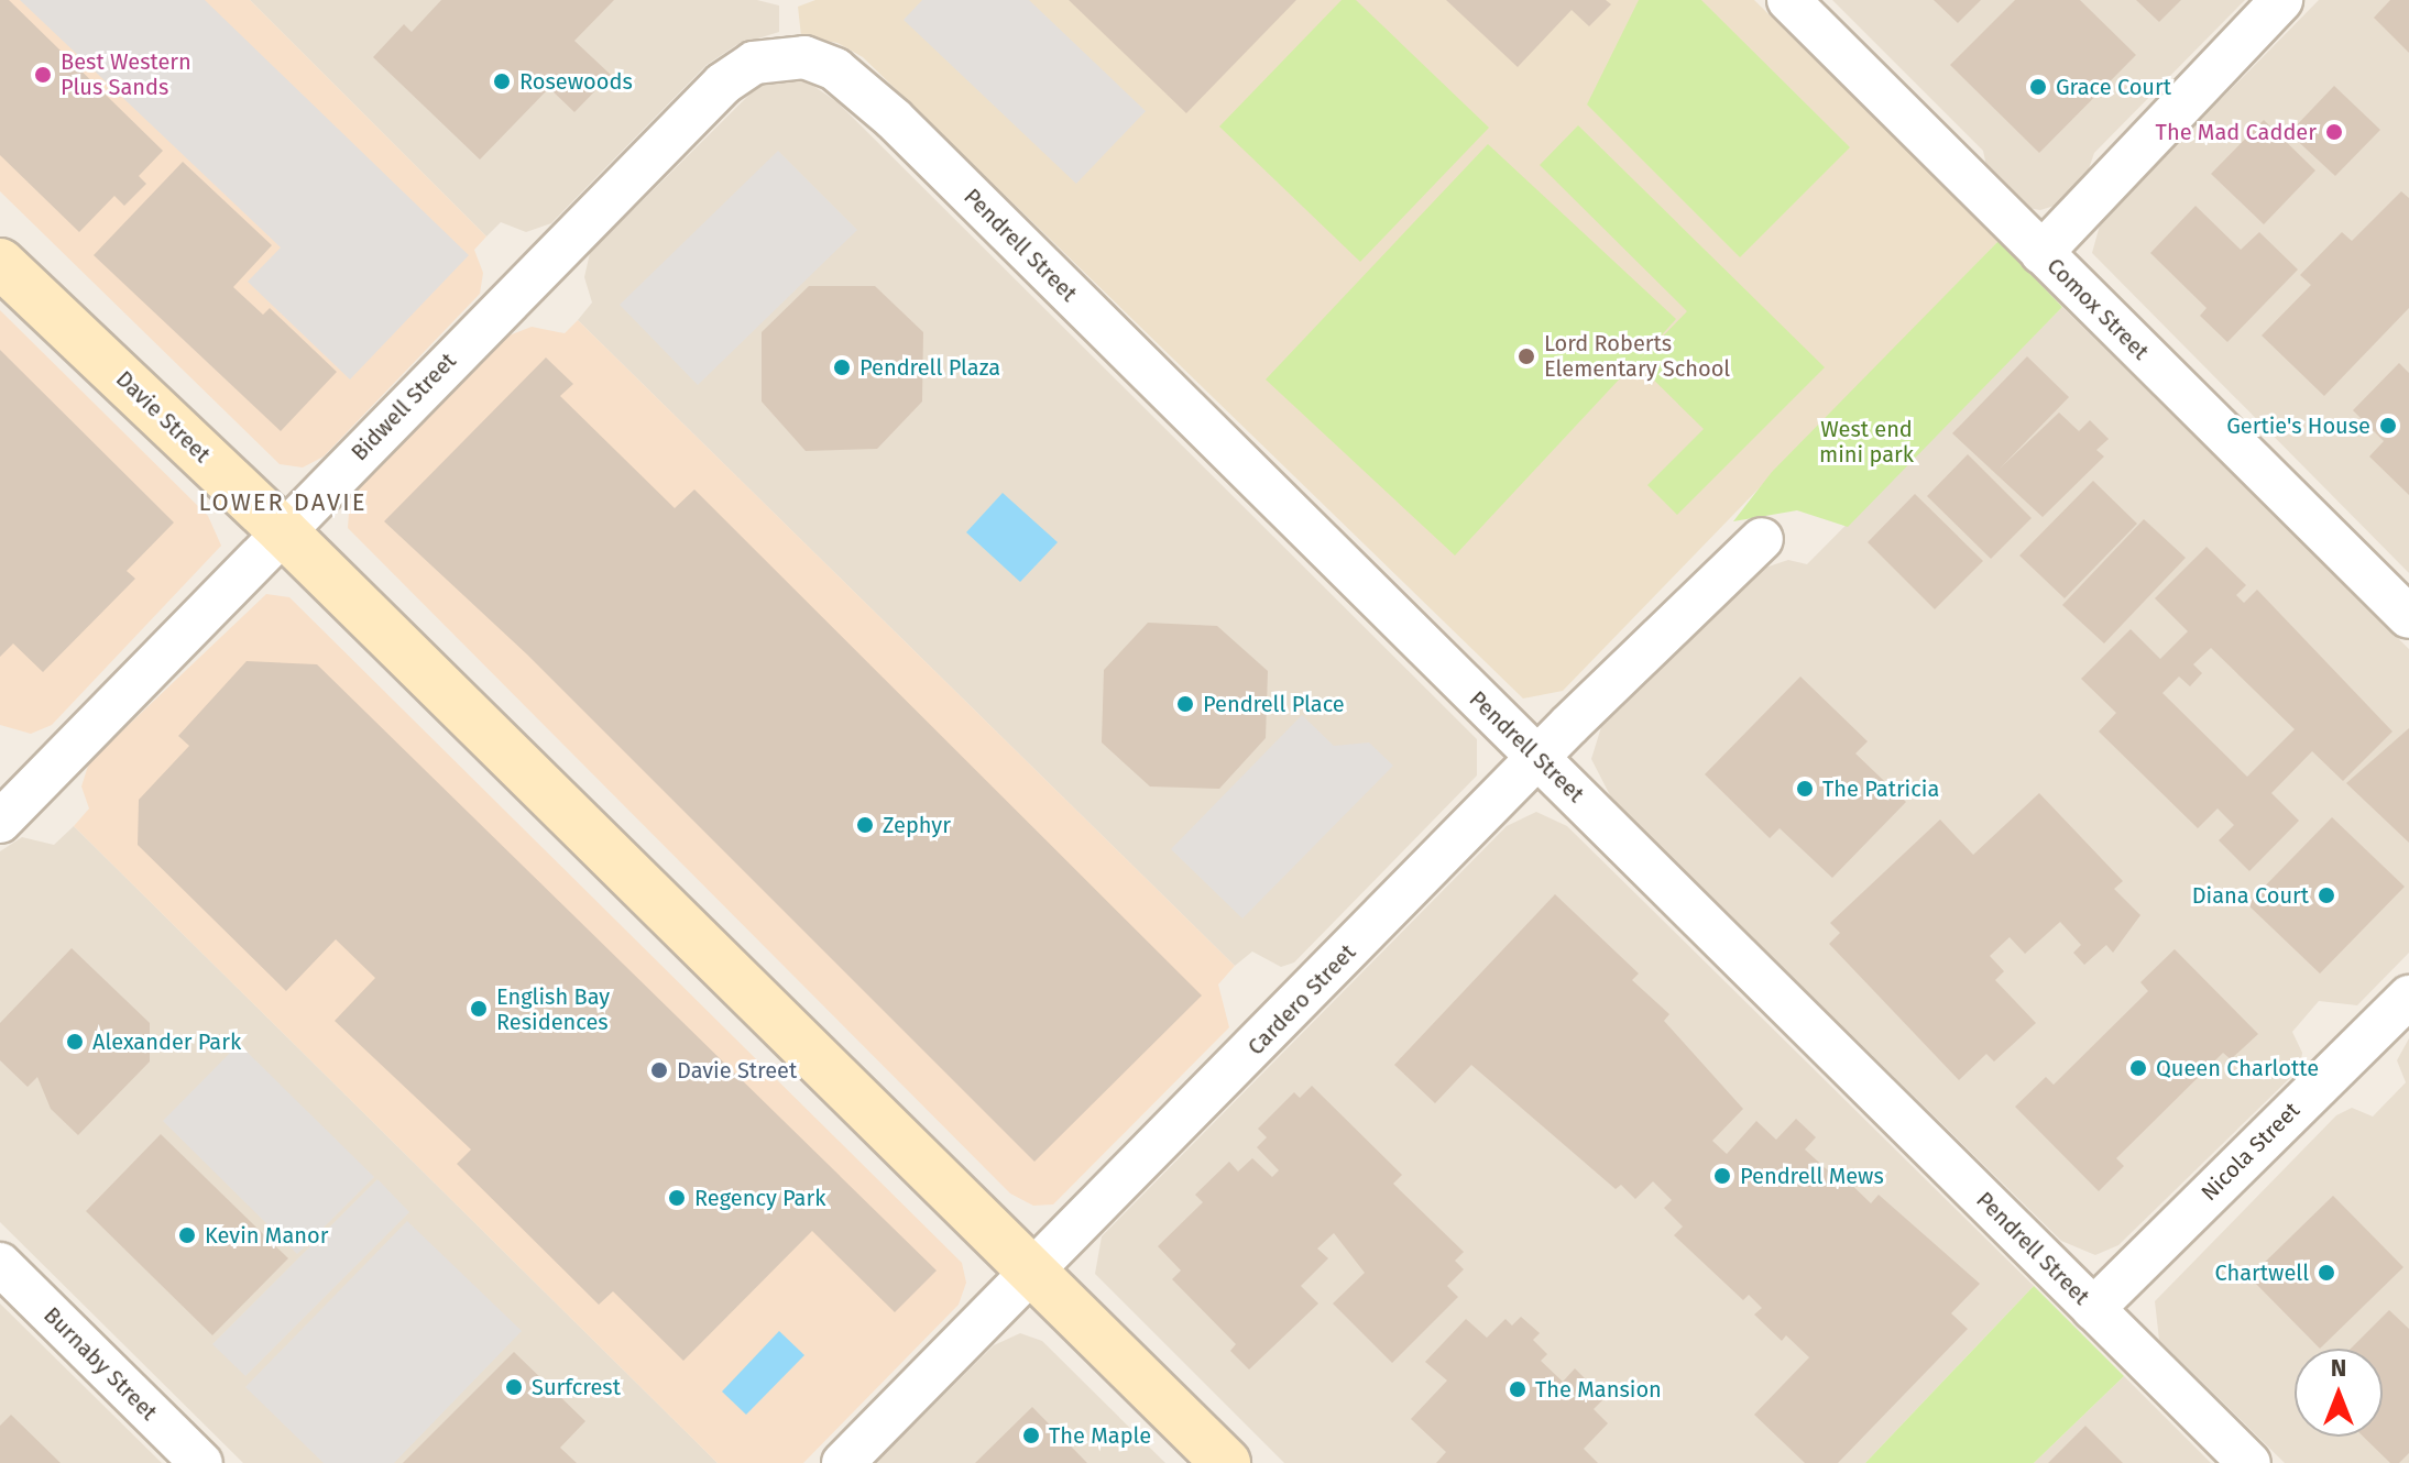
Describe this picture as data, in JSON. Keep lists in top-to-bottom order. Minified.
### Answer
{"streets":{"main road":["Davie Street"],"street":["Pendrell Street","Comox Street","Bidwell Street","Cardero Street","Nicola Street","Burnaby Street"]},"crossings":[["Pendrell Street","Bidwell Street"],["Pendrell Street","Cardero Street"],["Pendrell Street","Nicola Street"],["Bidwell Street","Davie Street"],["Davie Street","Cardero Street"]],"districts":["LOWER DAVIE"],"parks":["West end mini park"],"places":["Best Western Plus Sands","Rosewoods","Grace Court","The Mad Cadder","Lord Roberts Elementary School","Pendrell Plaza","Gertie's House","Pendrell Place","The Patricia","Zephyr","Diana Court","English Bay Residences","Alexander Park","Queen Charlotte","Davie Street","Pendrell Mews","Regency Park","Kevin Manor","Chartwell","Surfcrest","The Mansion","The Maple"],"north":"top"}
